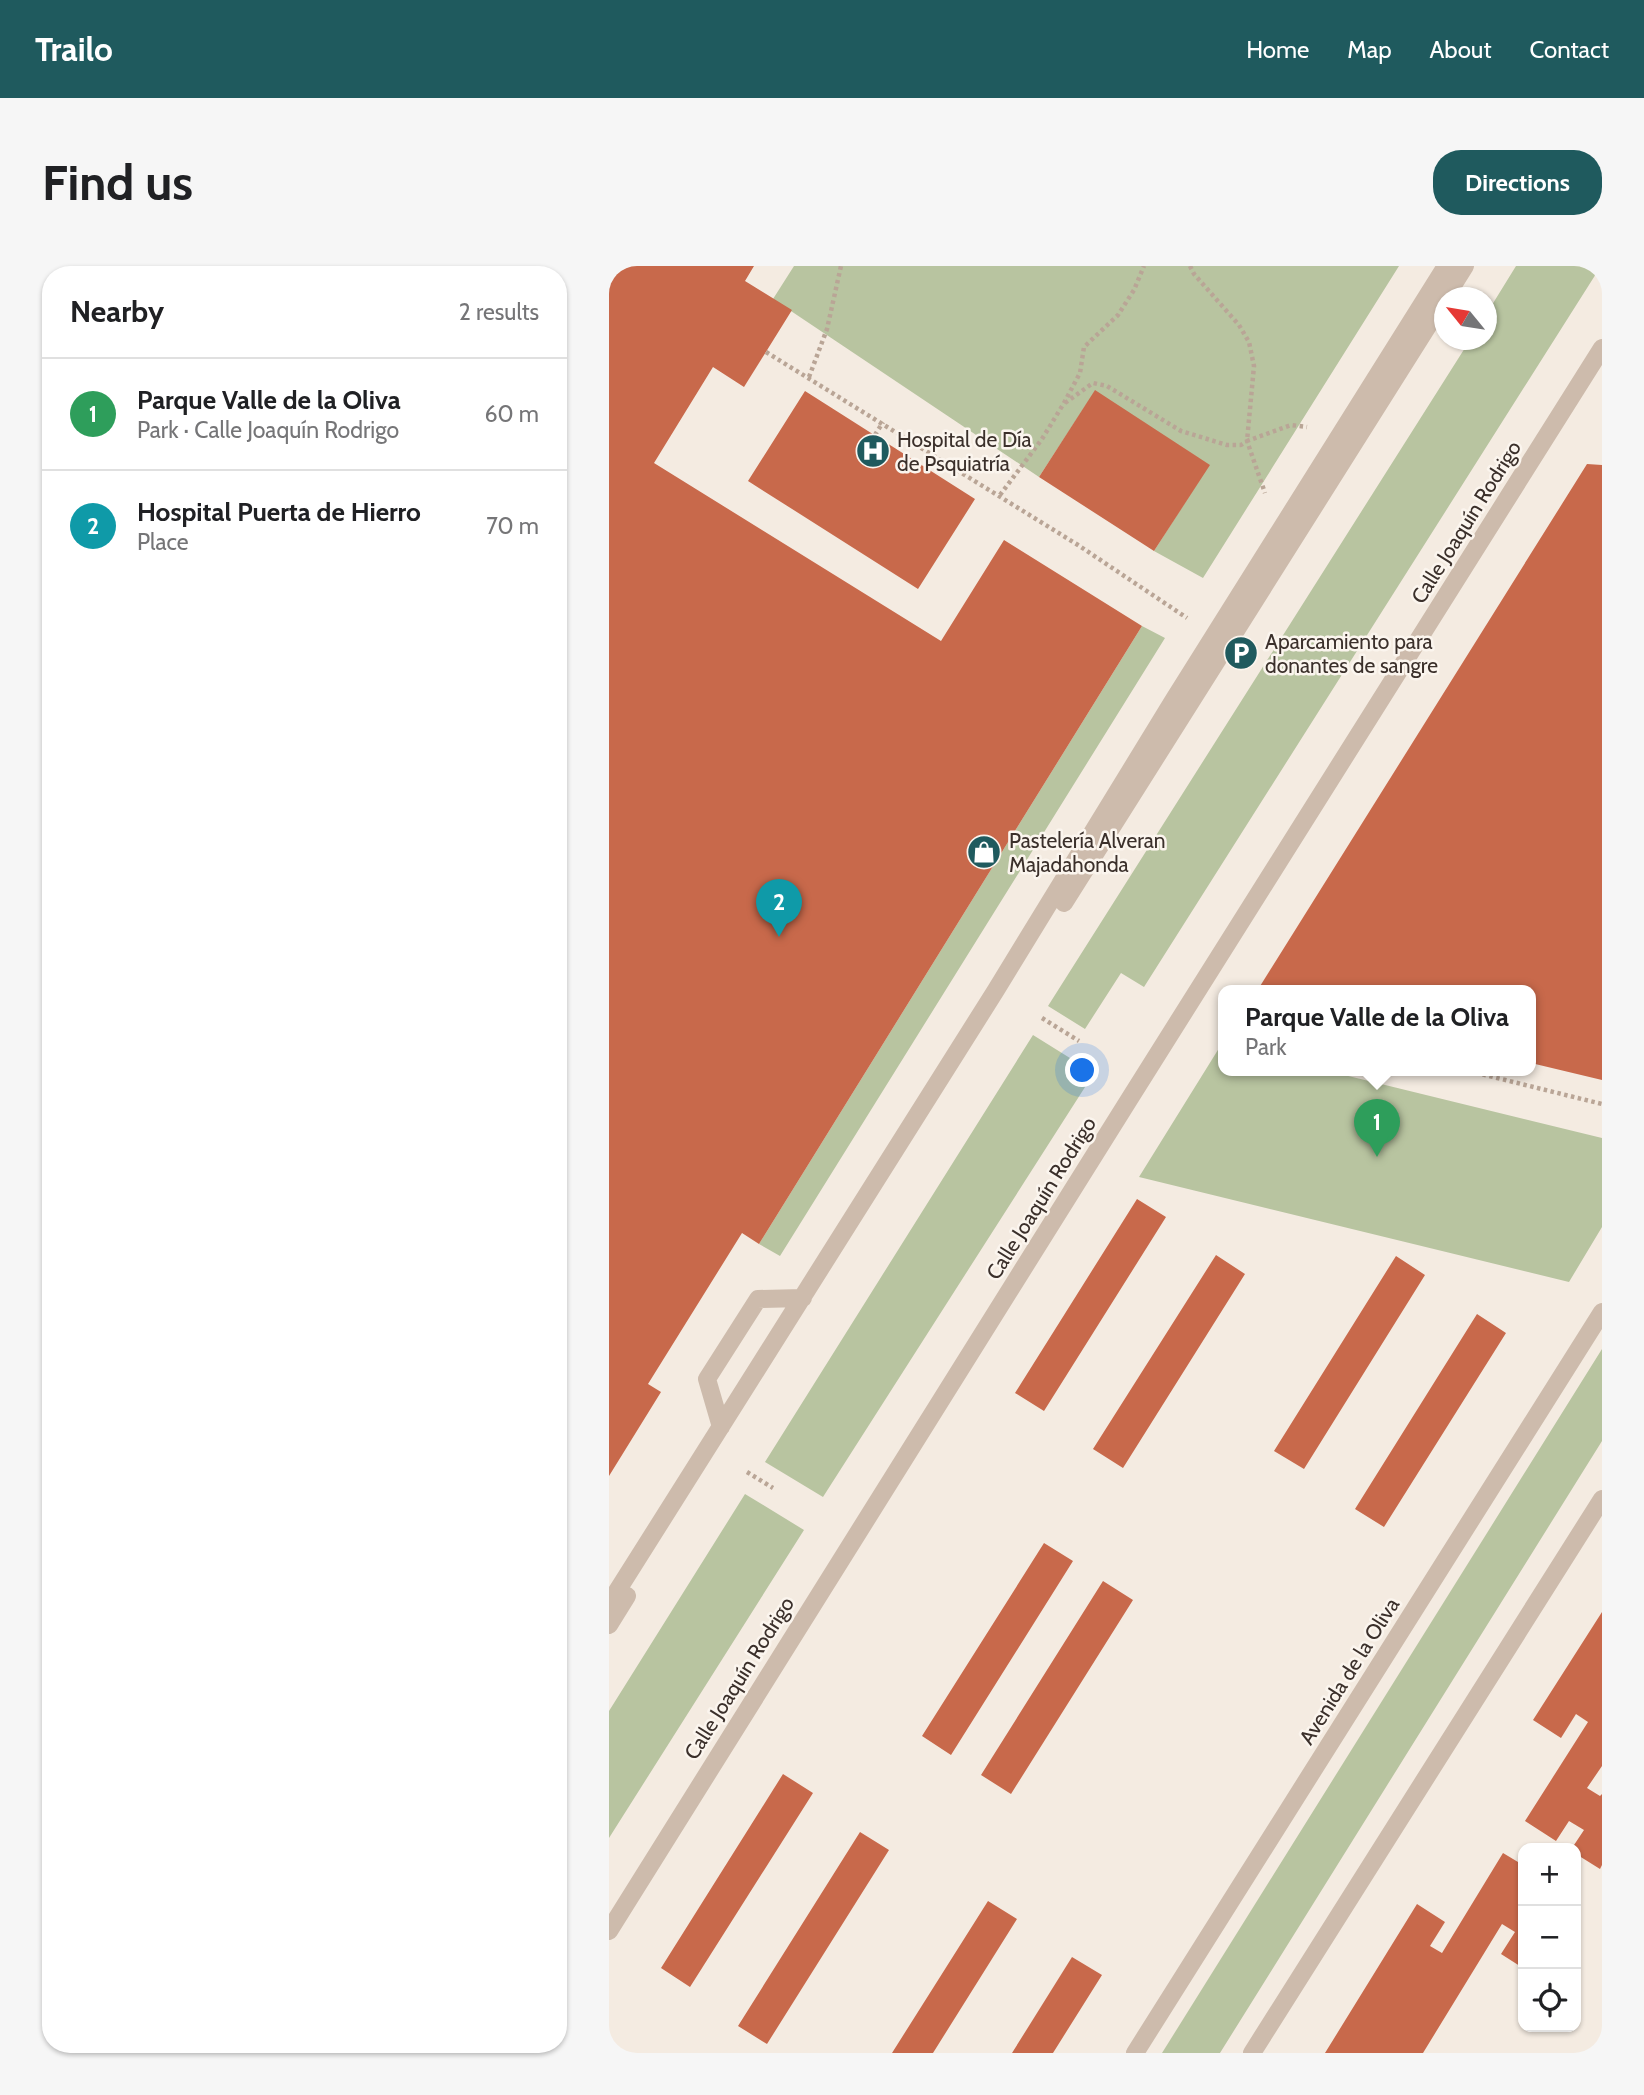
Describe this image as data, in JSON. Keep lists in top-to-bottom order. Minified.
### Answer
{"streets":{"street":["Calle Joaquín Rodrigo","Avenida de la Oliva"]},"places":{"hospital":["Hospital de Día de Psquiatría"],"parking":["Aparcamiento para donantes de sangre"],"shop":["Pastelería Alveran Majadahonda"]},"north":"top left","page":{"header":"Trailo","nav":["Home","Map","About","Contact"],"buttons":"Directions","title":"Find us","heading":["Nearby","2 results"],"list":[{"mark":"1","name":"Parque Valle de la Oliva","note":"Park · Calle Joaquín Rodrigo","value":"60 m"},{"mark":"2","name":"Hospital Puerta de Hierro","note":"Place","value":"70 m"}],"pins":["2","1"],"popup":["Parque Valle de la Oliva","Park"],"map_buttons":["+","−"]}}
